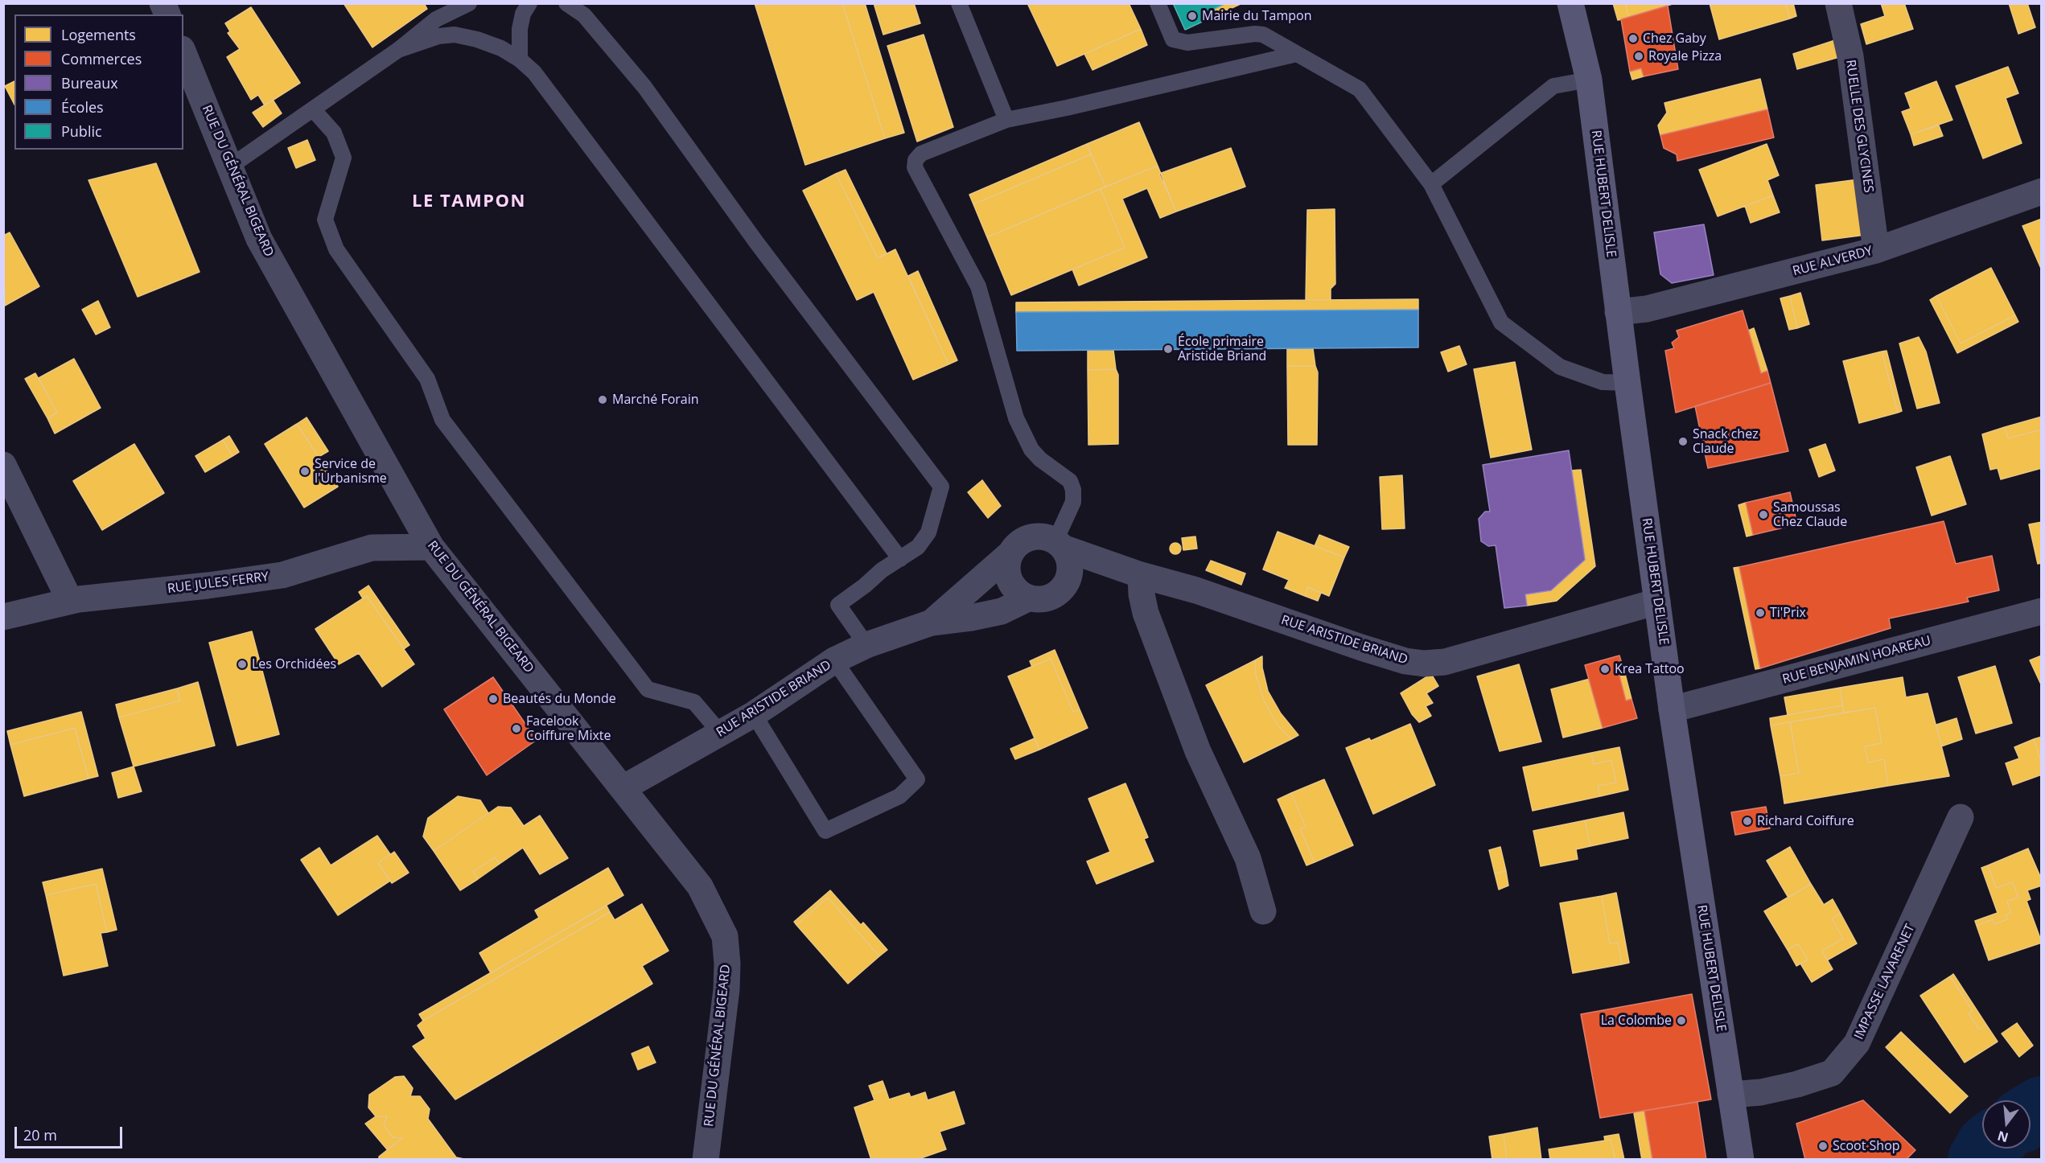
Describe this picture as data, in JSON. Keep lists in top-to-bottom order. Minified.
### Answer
{"streets":{"main road":["RUE HUBERT DELISLE"],"street":["RUELLE DES GLYCINES","RUE DU GÉNÉRAL BIGEARD","RUE ALVERDY","RUE JULES FERRY","RUE ARISTIDE BRIAND","RUE BENJAMIN HOAREAU","IMPASSE LAVARENET"]},"crossings":[["RUELLE DES GLYCINES","RUE ALVERDY"],["RUE DU GÉNÉRAL BIGEARD","RUE JULES FERRY"],["RUE DU GÉNÉRAL BIGEARD","RUE ARISTIDE BRIAND"],["RUE HUBERT DELISLE","RUE ALVERDY"],["RUE HUBERT DELISLE","RUE ARISTIDE BRIAND"],["RUE HUBERT DELISLE","RUE BENJAMIN HOAREAU"],["RUE HUBERT DELISLE","IMPASSE LAVARENET"]],"districts":["LE TAMPON"],"places":["Mairie du Tampon","Chez Gaby","Royale Pizza","École primaire Aristide Briand","Marché Forain","Snack chez Claude","Service de l'Urbanisme","Samoussas Chez Claude","Ti'Prix","Les Orchidées","Krea Tattoo","Beautés du Monde","Facelook Coiffure Mixte","Richard Coiffure","La Colombe","Scoot Shop"],"legend":["Logements","Commerces","Bureaux","Écoles","Public"],"scale_bar":"20 m","north":"bottom"}
